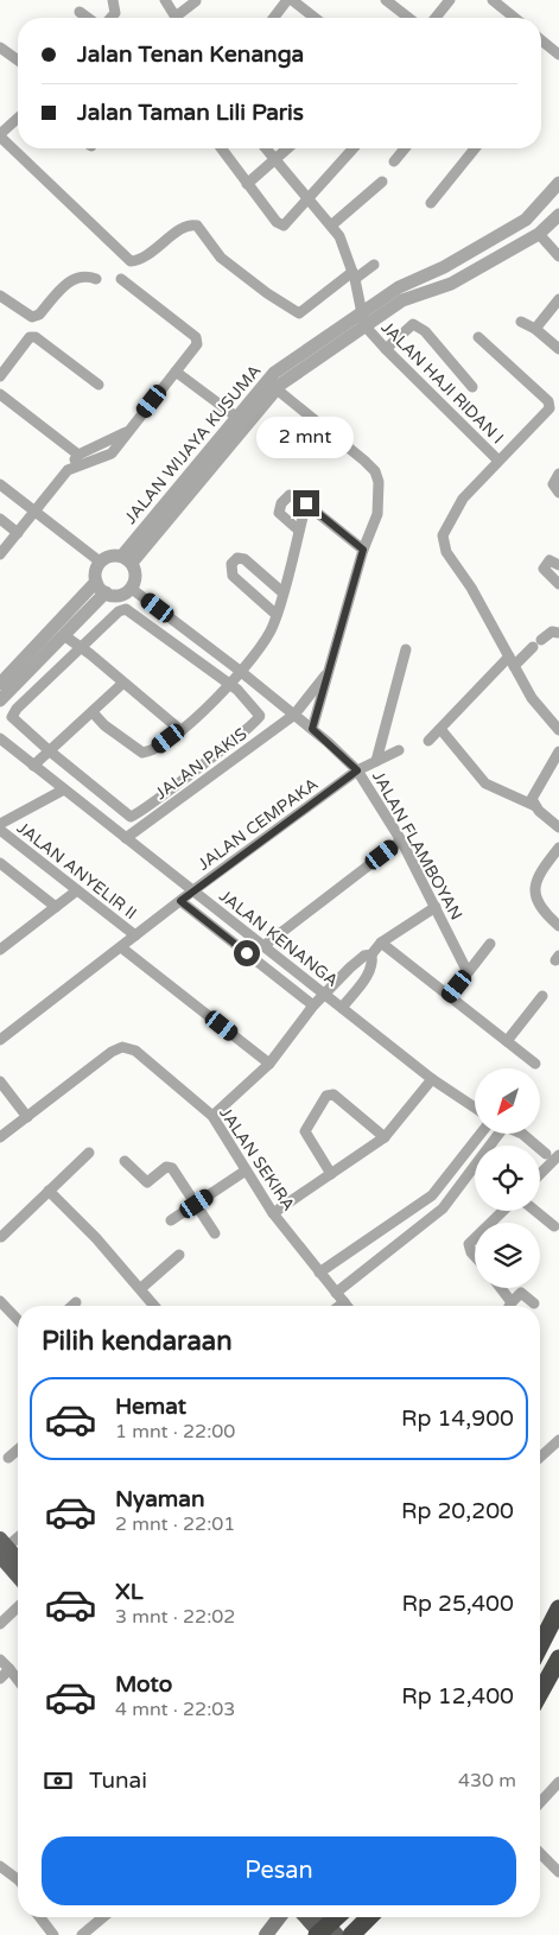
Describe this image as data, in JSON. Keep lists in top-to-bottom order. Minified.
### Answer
{"streets":{"street":["JALAN HAJI RIDAN I","JALAN WIJAYA KUSUMA","JALAN PAKIS","JALAN CEMPAKA","JALAN FLAMBOYAN","JALAN ANYELIR II","JALAN KENANGA","JALAN SEKIRA"]},"crossings":[["JALAN HAJI RIDAN I","JALAN WIJAYA KUSUMA"],["JALAN WIJAYA KUSUMA","JALAN FLAMBOYAN"],["JALAN PAKIS","JALAN FLAMBOYAN"],["JALAN PAKIS","JALAN KENANGA"],["JALAN CEMPAKA","JALAN FLAMBOYAN"],["JALAN CEMPAKA","JALAN ANYELIR II"],["JALAN CEMPAKA","JALAN KENANGA"]],"north":"bottom left","page":{"banner":["Jalan Tenan Kenanga","Jalan Taman Lili Paris"],"bubble":"2 mnt","heading":"Pilih kendaraan","list":[{"name":"Hemat","note":"1 mnt · 22:00","value":"Rp 14,900"},{"name":"Nyaman","note":"2 mnt · 22:01","value":"Rp 20,200"},{"name":"XL","note":"3 mnt · 22:02","value":"Rp 25,400"},{"name":"Moto","note":"4 mnt · 22:03","value":"Rp 12,400"}],"pay":["Tunai","430 m"],"buttons":"Pesan"}}
